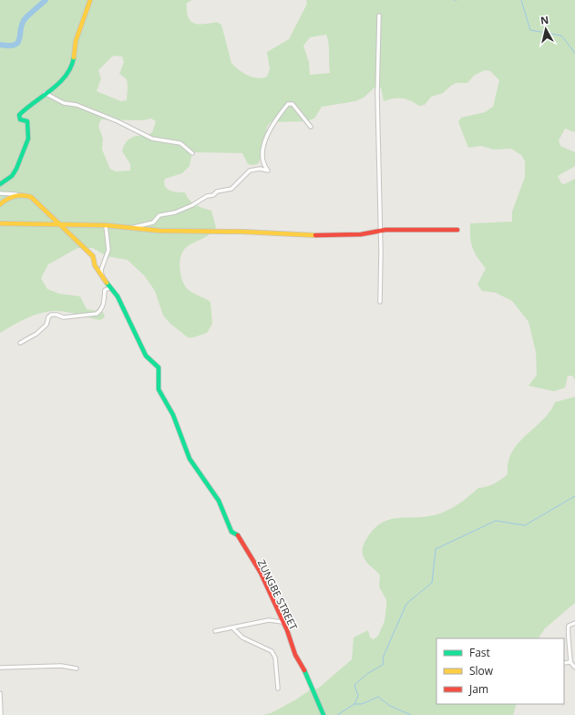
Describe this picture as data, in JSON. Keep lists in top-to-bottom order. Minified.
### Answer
{"streets":{"street":["ZUNGBE STREET"]},"legend":["Fast","Slow","Jam"],"north":"top"}
